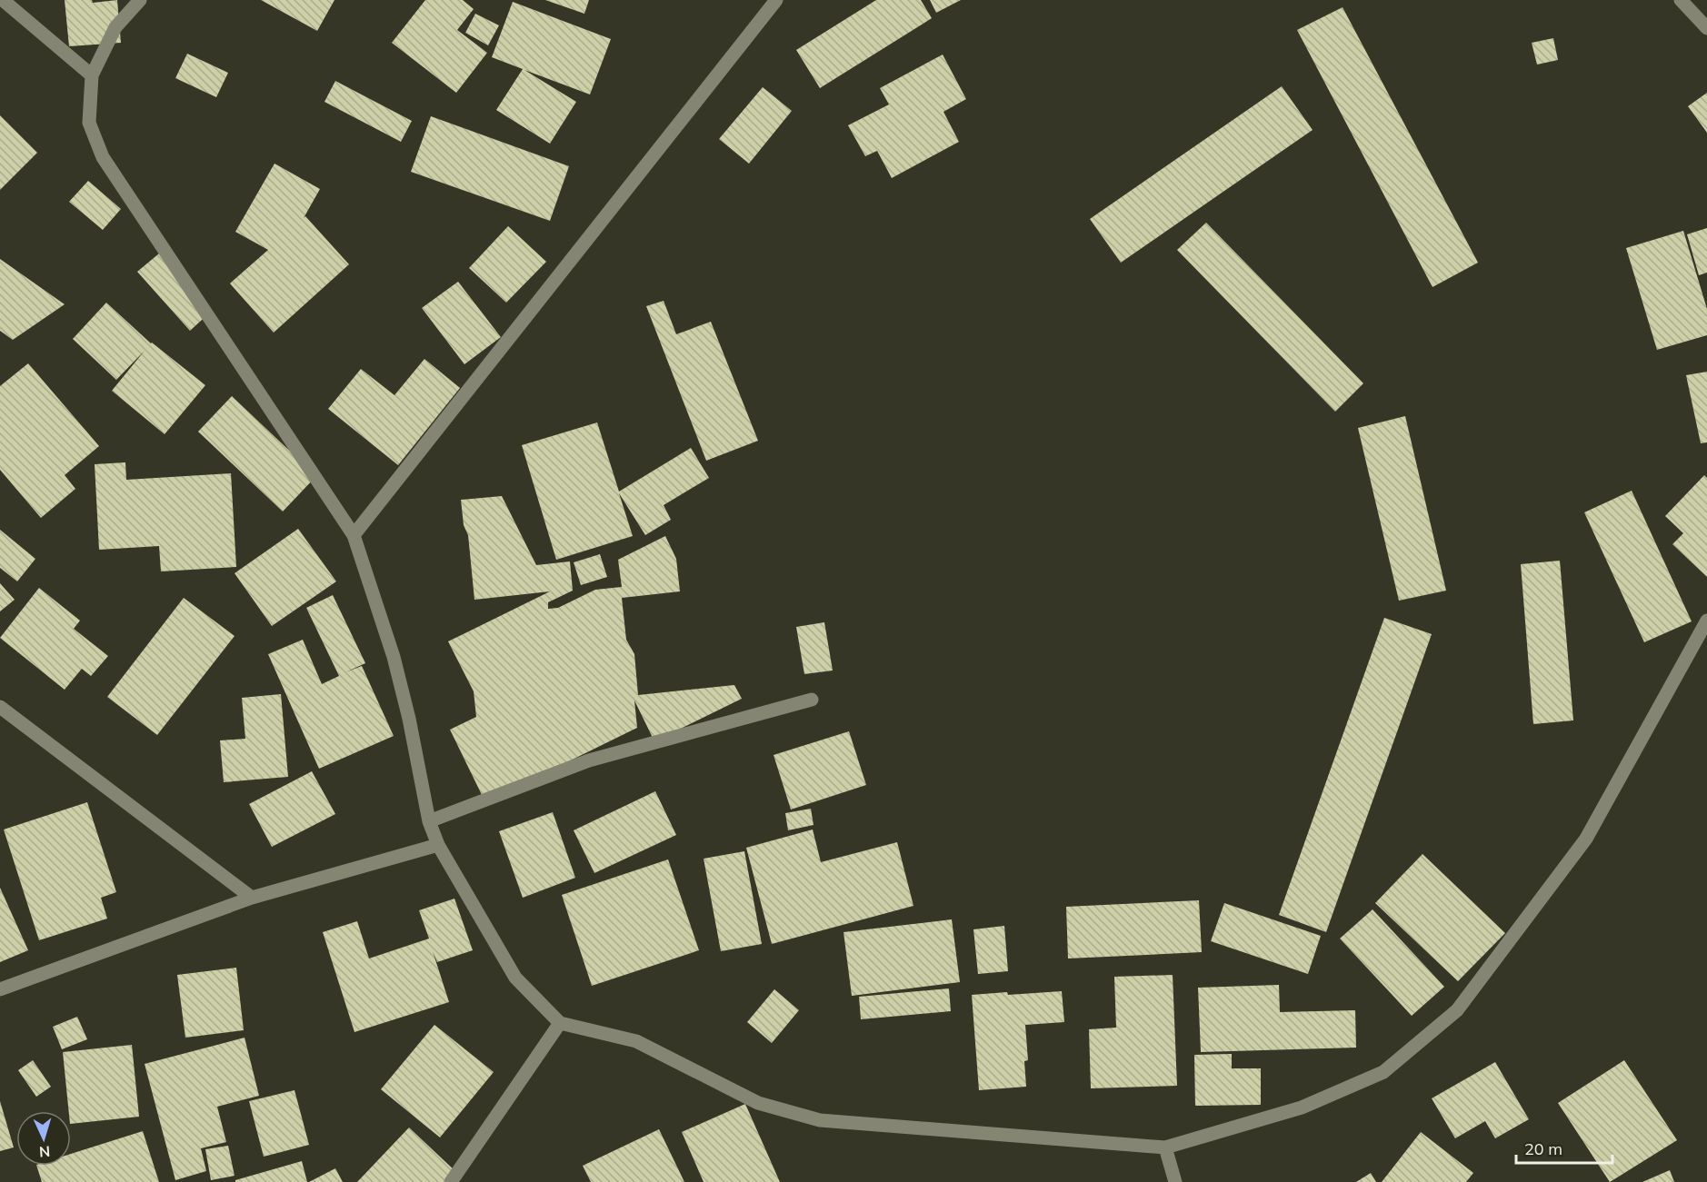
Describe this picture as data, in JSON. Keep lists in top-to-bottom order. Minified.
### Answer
{"scale_bar":"20 m","north":"bottom"}
